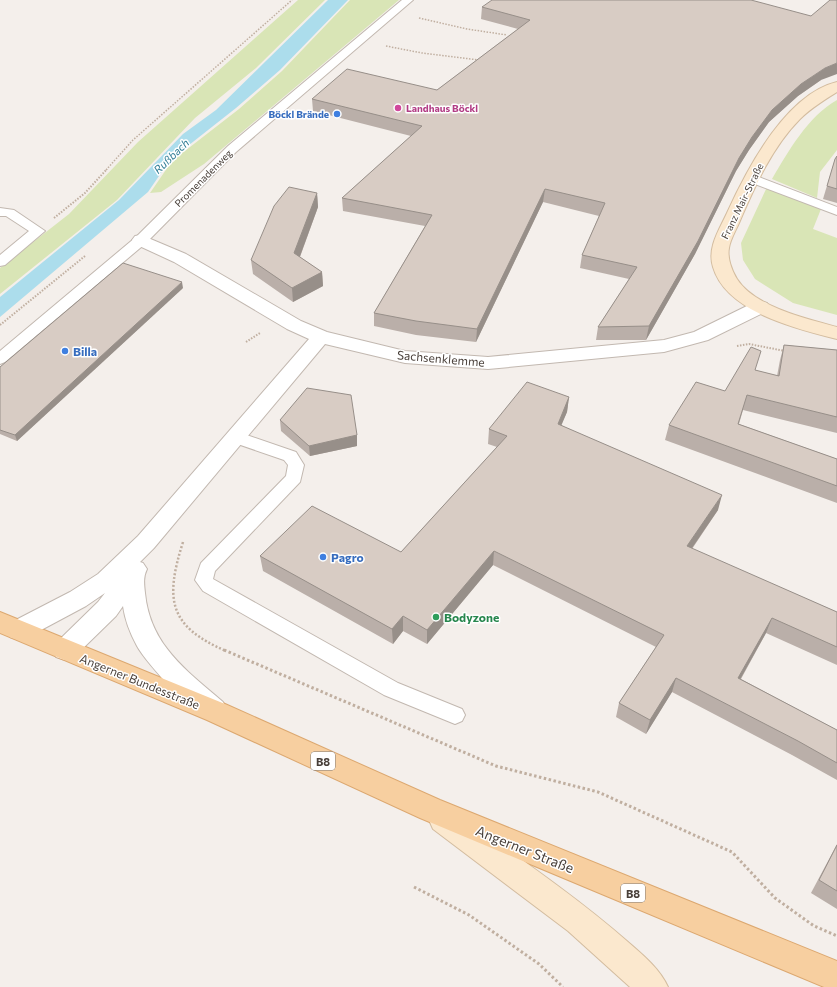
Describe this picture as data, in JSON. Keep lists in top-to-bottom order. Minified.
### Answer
{"streets":{"main road":["Franz Mair-Straße","Angerner Bundesstraße","B8","Angerner Straße"],"street":["Sachsenklemme"],"lane":["Promenadenweg"]},"crossings":[["Promenadenweg","Sachsenklemme"],["Franz Mair-Straße","Sachsenklemme"],["Angerner Bundesstraße","B8"],["Angerner Bundesstraße","Angerner Straße"]],"water":["Rußbach"],"places":["Landhaus Böckl","Böckl Brände","Billa","Pagro","Bodyzone"]}
